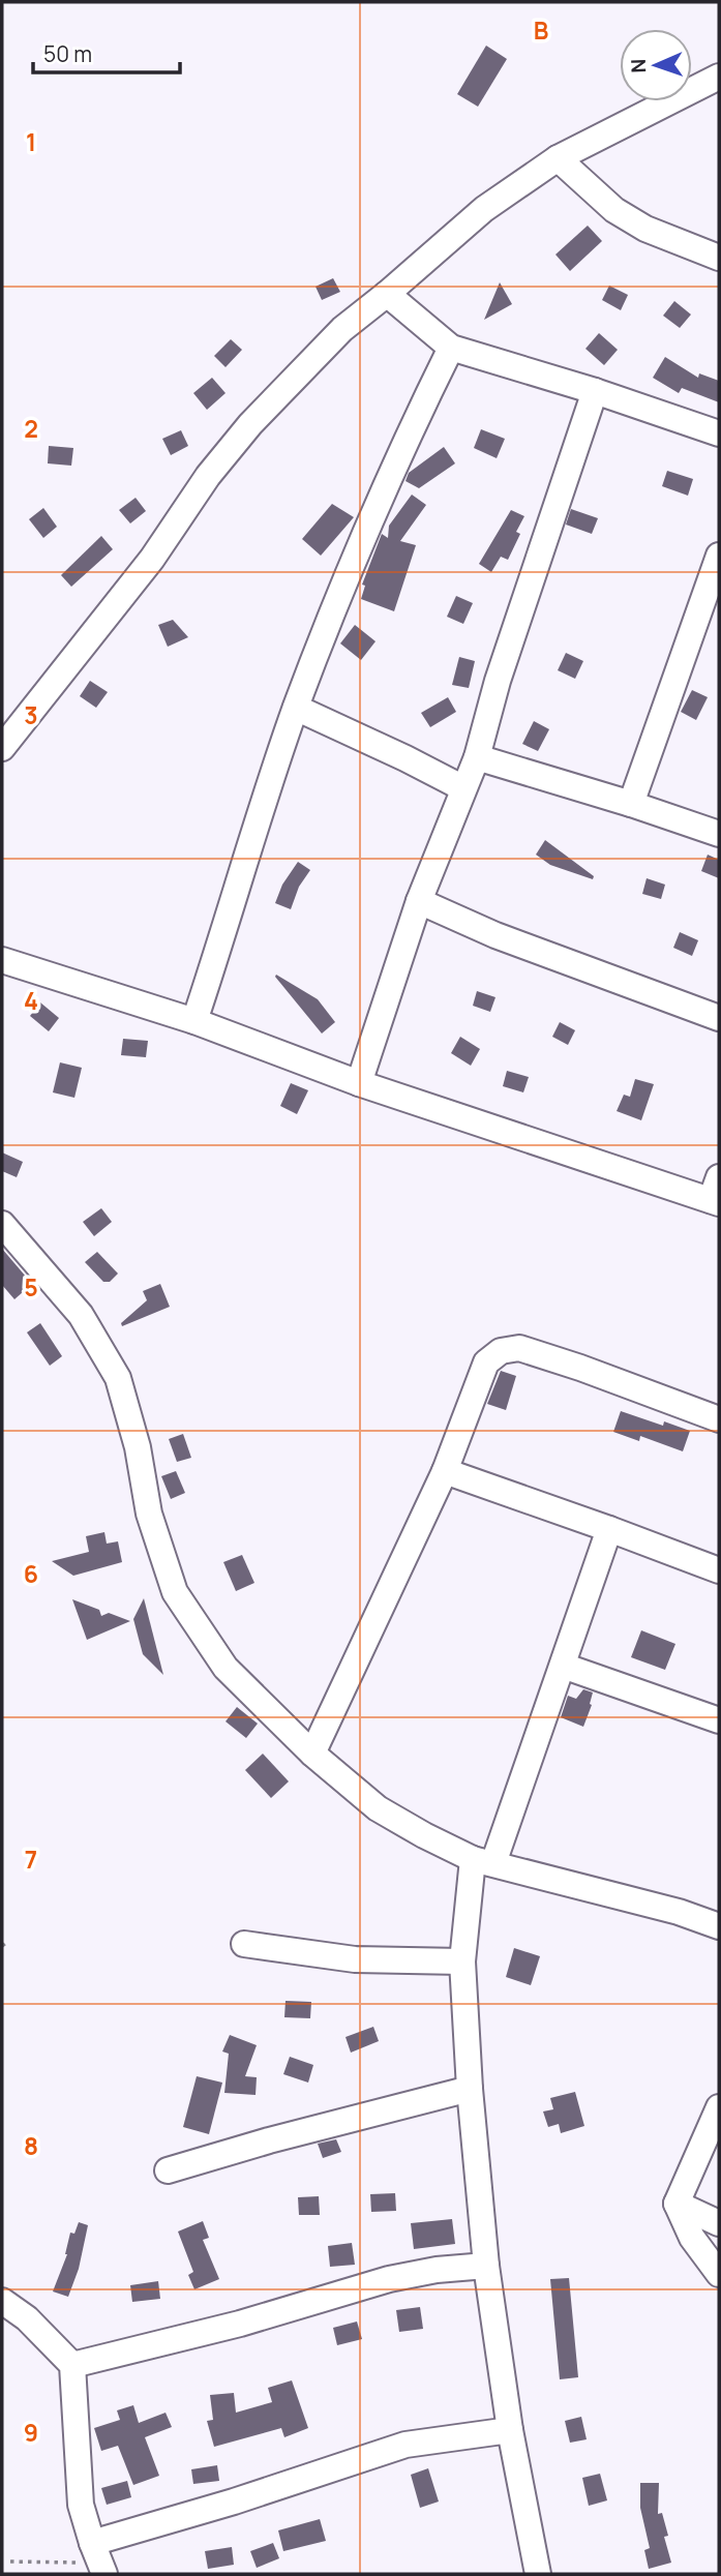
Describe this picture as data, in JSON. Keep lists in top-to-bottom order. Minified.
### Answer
{"scale_bar":"50 m","north":"left","grid":{"columns":["B"],"rows":["1","2","3","4","5","6","7","8","9"]}}
